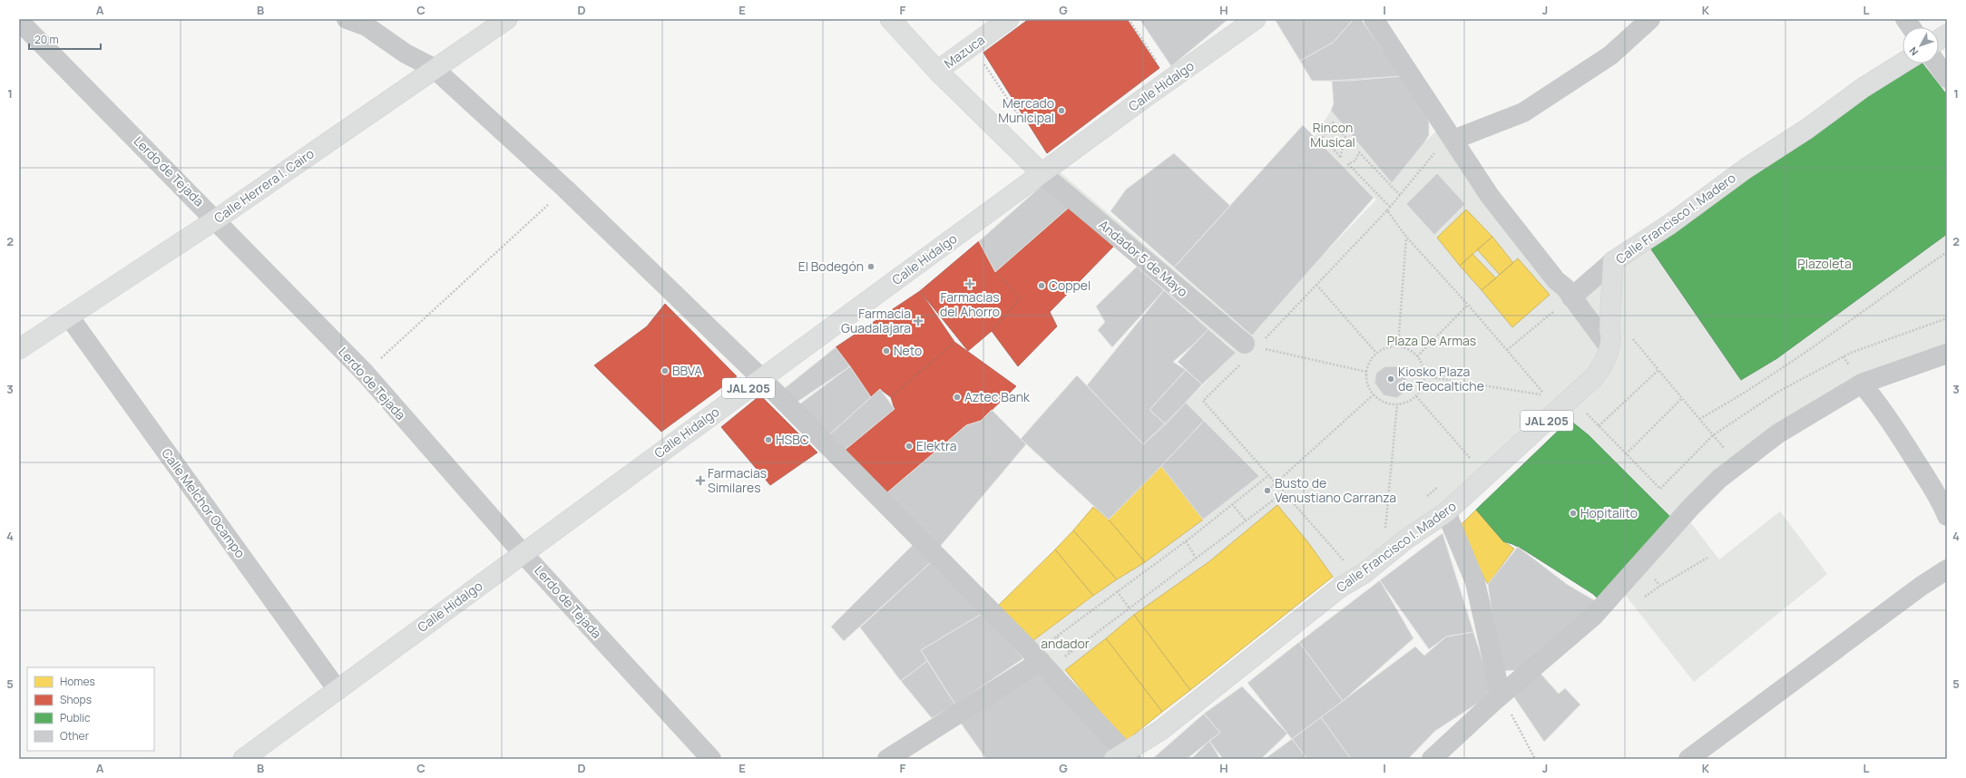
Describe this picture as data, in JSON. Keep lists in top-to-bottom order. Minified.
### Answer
{"streets":{"main road":["Mazuca","Calle Hidalgo","Calle Herrera I. Cairo","Calle Francisco I. Madero","JAL 205"],"street":["Lerdo de Tejada","Andador 5 de Mayo","Calle Melchor Ocampo"]},"crossings":[["Calle Hidalgo","Lerdo de Tejada"],["Calle Hidalgo","Andador 5 de Mayo"],["Calle Hidalgo","Calle Melchor Ocampo"],["Lerdo de Tejada","Calle Herrera I. Cairo"],["Calle Herrera I. Cairo","Calle Melchor Ocampo"]],"parks":["Rincon Musical","Plazoleta","Plaza De Armas","andador"],"places":{"other":["Mercado Municipal","El Bodegón","Coppel","Neto","BBVA","Kiosko Plaza de Teocaltiche","Aztec Bank","HSBC","Elektra","Busto de Venustiano Carranza","Hopitalito"],"health":["Farmacias del Ahorro","Farmacia Guadalajara","Farmacias Similares"]},"legend":["Homes","Shops","Public","Other"],"scale_bar":"20 m","north":"bottom left","grid":{"columns":["A","B","C","D","E","F","G","H","I","J","K","L"],"rows":["1","2","3","4","5"]}}
